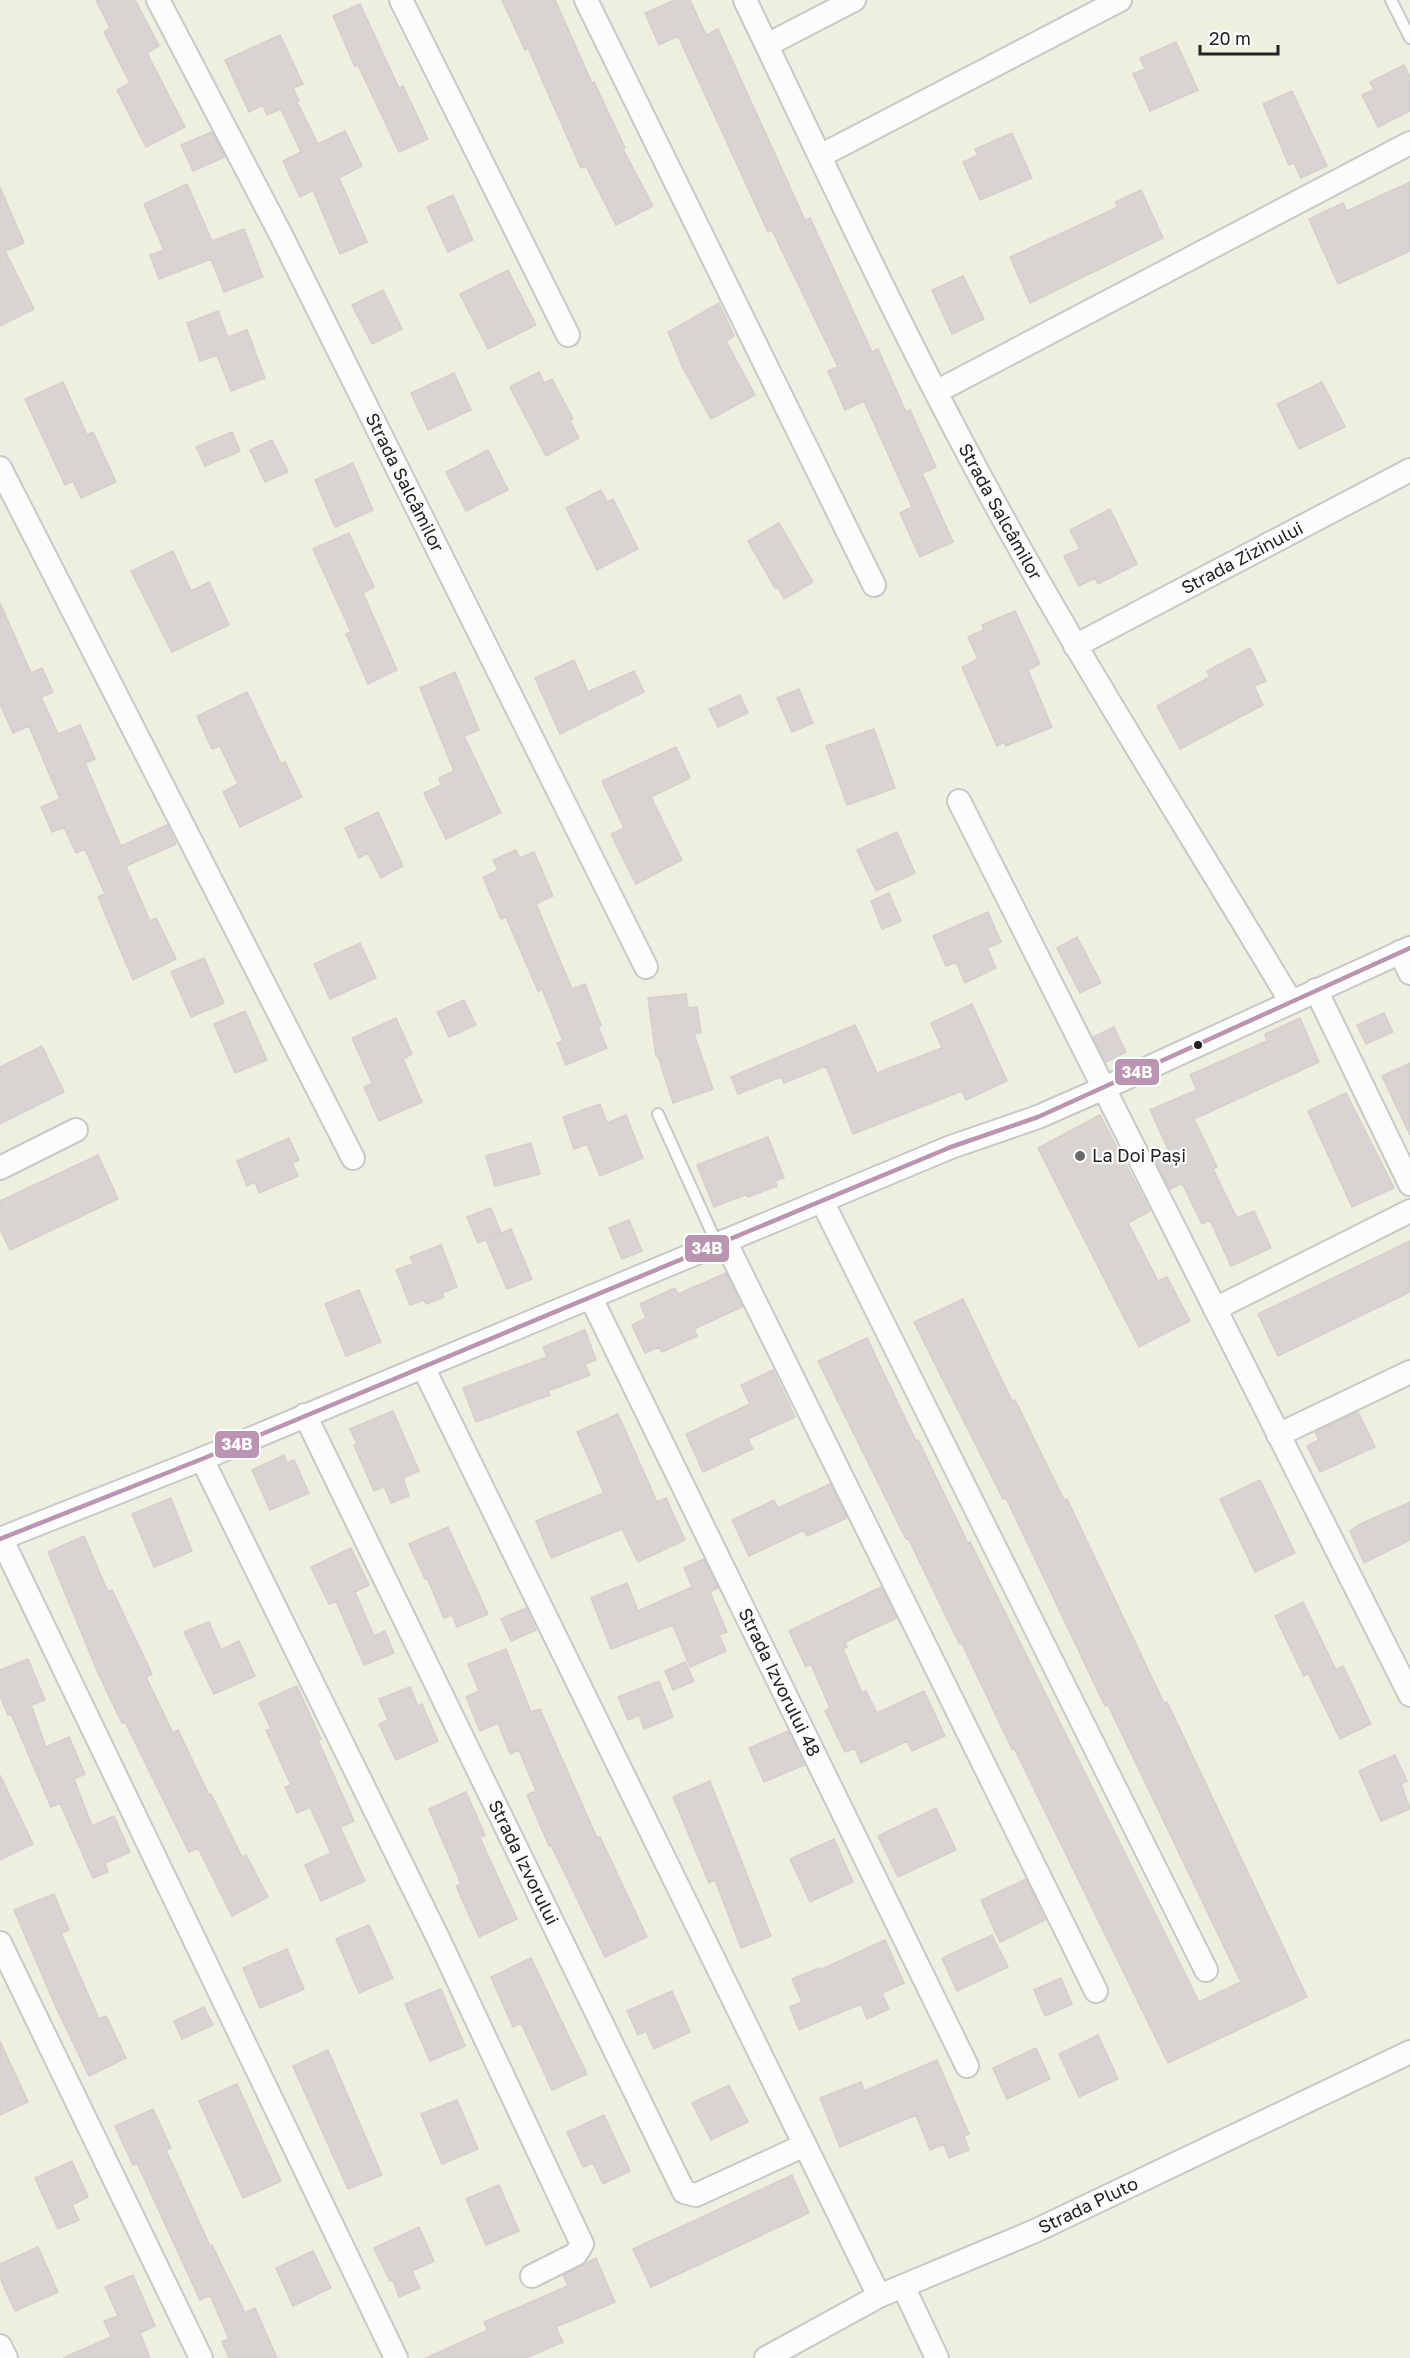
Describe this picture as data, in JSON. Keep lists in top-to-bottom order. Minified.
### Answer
{"streets":{"street":["Strada Salcâmilor","Strada Zizinului","Strada Izvorului 48","Strada Izvorului","Strada Pluto"]},"crossings":[["Strada Salcâmilor","Strada Zizinului"]],"places":["La Doi Pași"],"lines":["transit line 34B"],"scale_bar":"20 m"}
